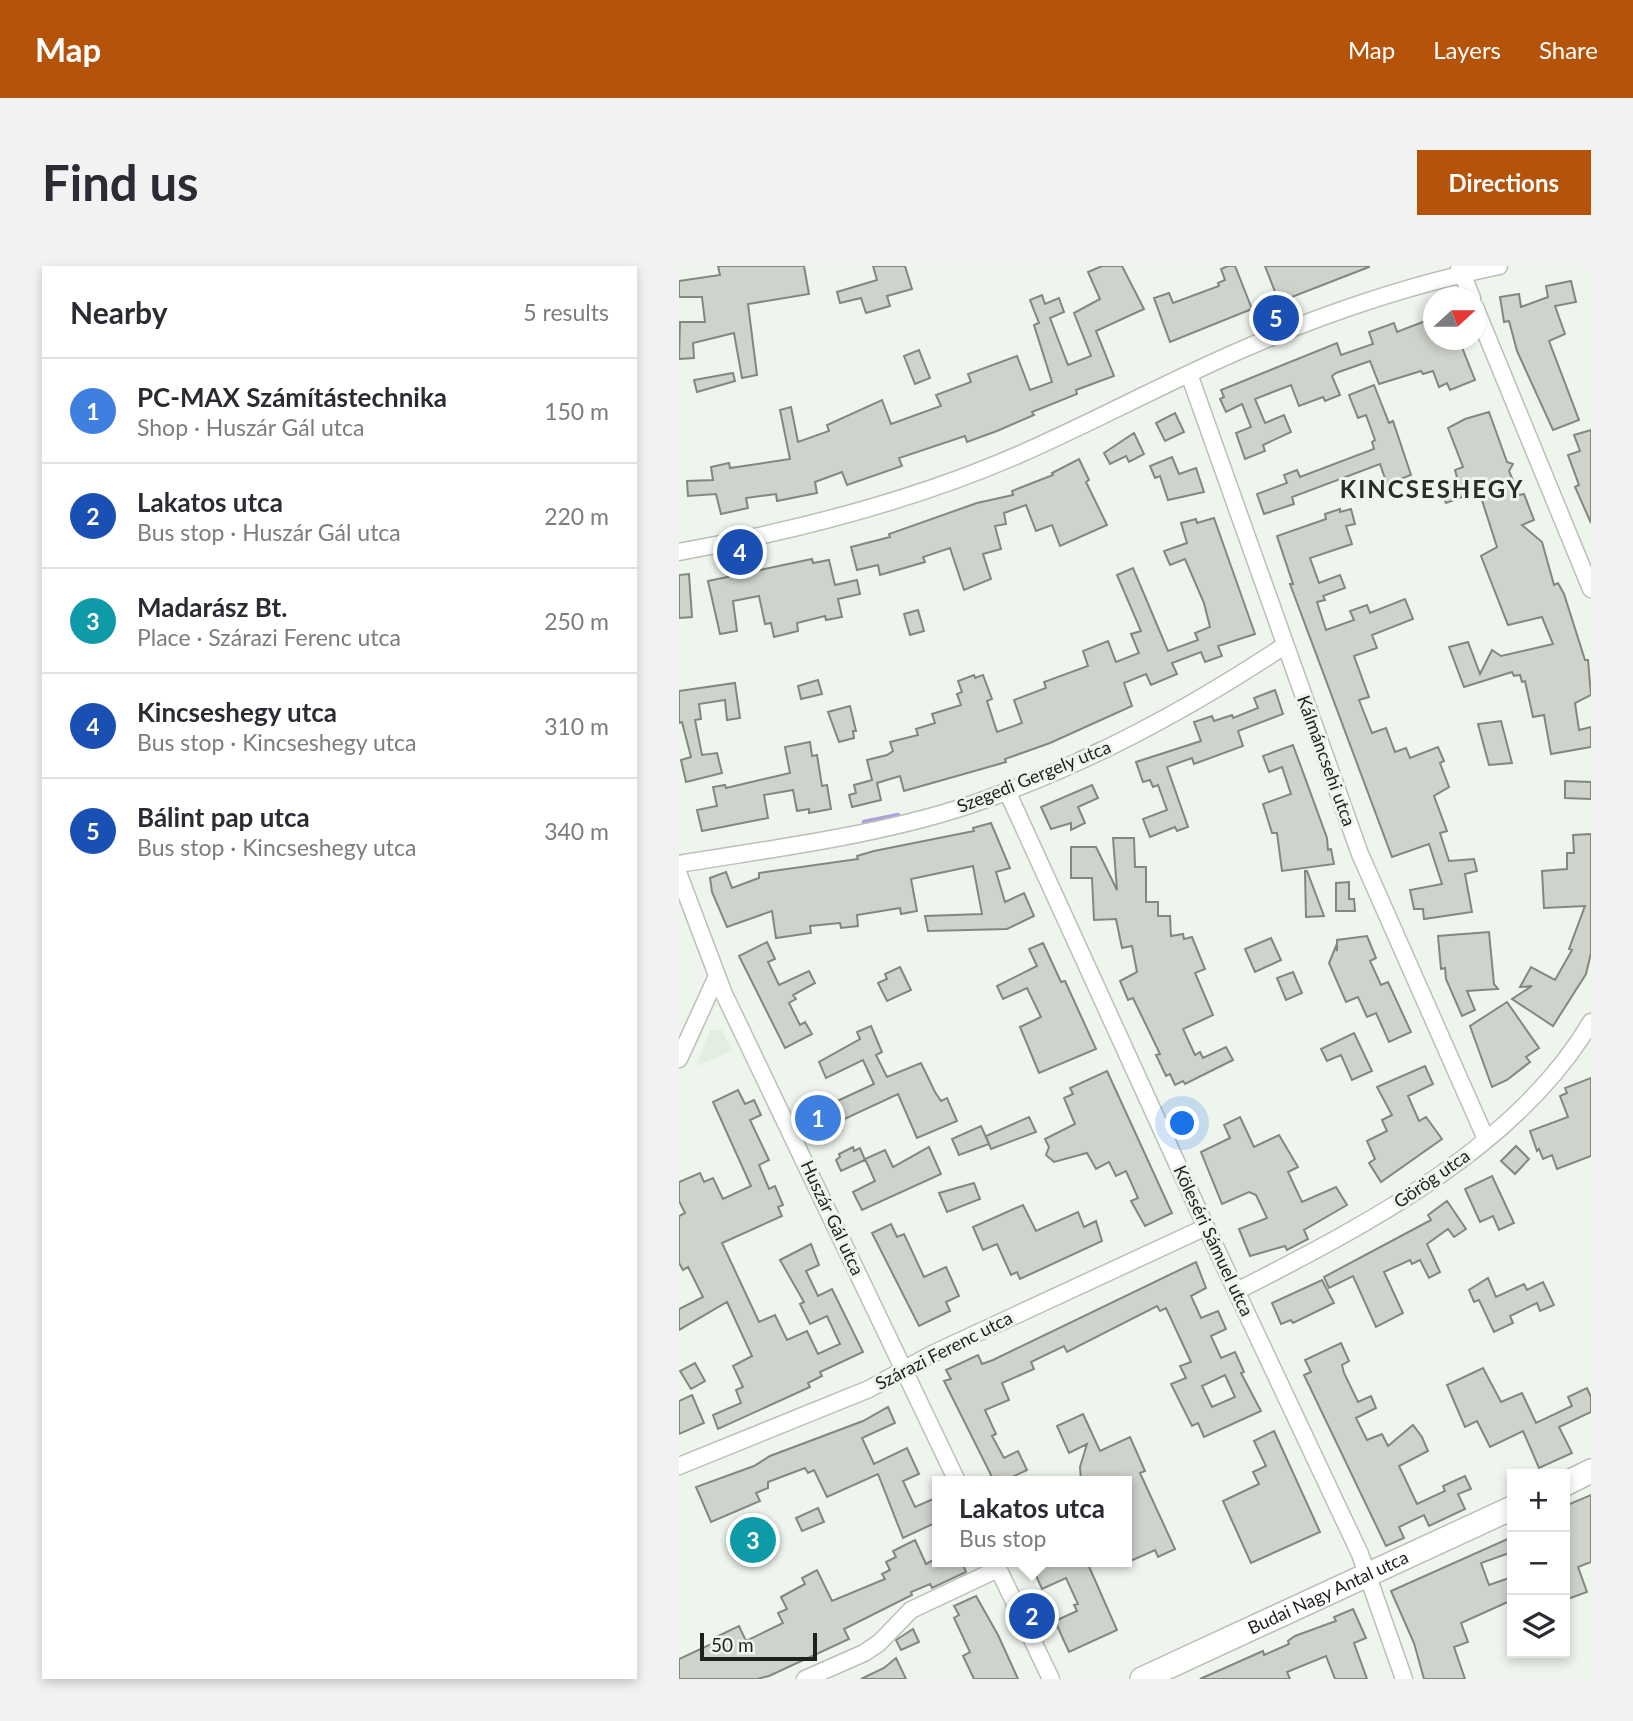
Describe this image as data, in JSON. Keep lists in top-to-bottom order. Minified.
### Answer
{"streets":{"street":["Kálmáncsehi utca","Szegedi Gergely utca","Görög utca","Huszár Gál utca","Köleséri Sámuel utca","Szárazi Ferenc utca","Budai Nagy Antal utca"]},"crossings":[["Kálmáncsehi utca","Szegedi Gergely utca"],["Kálmáncsehi utca","Görög utca"],["Szegedi Gergely utca","Köleséri Sámuel utca"],["Görög utca","Köleséri Sámuel utca"],["Huszár Gál utca","Szárazi Ferenc utca"],["Köleséri Sámuel utca","Szárazi Ferenc utca"],["Köleséri Sámuel utca","Budai Nagy Antal utca"]],"districts":["KINCSESHEGY"],"scale_bar":"50 m","north":"right","page":{"header":"Map","nav":["Map","Layers","Share"],"buttons":"Directions","title":"Find us","heading":["Nearby","5 results"],"pins":["5","4","1","3","2"],"list":[{"mark":"1","name":"PC-MAX Számítástechnika","note":"Shop · Huszár Gál utca","value":"150 m"},{"mark":"2","name":"Lakatos utca","note":"Bus stop · Huszár Gál utca","value":"220 m"},{"mark":"3","name":"Madarász Bt.","note":"Place · Szárazi Ferenc utca","value":"250 m"},{"mark":"4","name":"Kincseshegy utca","note":"Bus stop · Kincseshegy utca","value":"310 m"},{"mark":"5","name":"Bálint pap utca","note":"Bus stop · Kincseshegy utca","value":"340 m"}],"map_buttons":["+","−"],"popup":["Lakatos utca","Bus stop"],"scale":"50 m"}}
